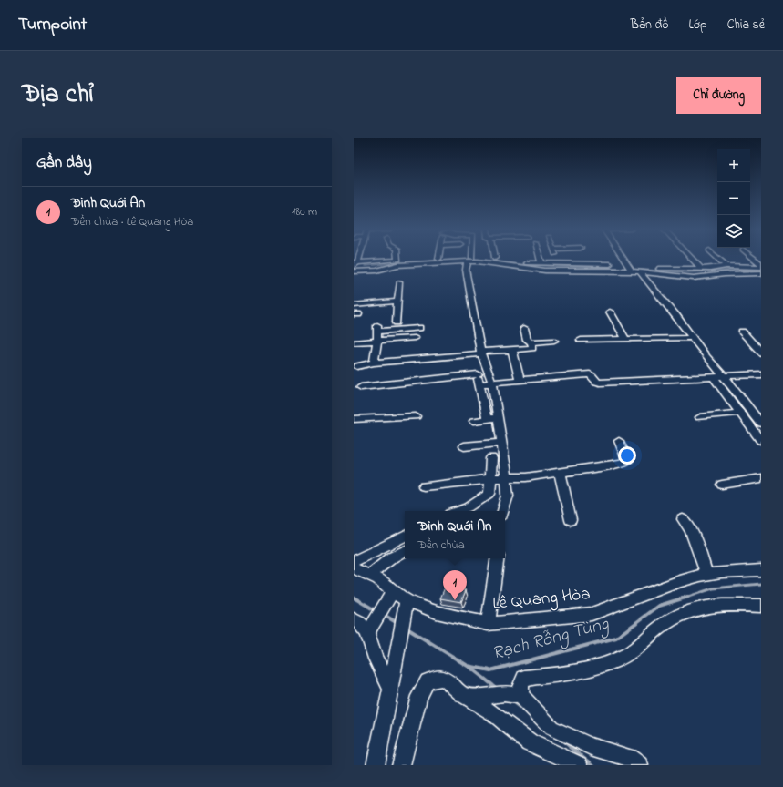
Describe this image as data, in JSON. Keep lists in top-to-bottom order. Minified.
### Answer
{"streets":{"street":["Lê Quang Hòa"]},"water":["Rạch Rỗng Tùng"],"page":{"header":"Turnpoint","nav":["Bản đồ","Lớp","Chia sẻ"],"title":"Địa chỉ","buttons":"Chỉ đường","heading":"Gần đây","map_buttons":["+","−"],"list":[{"mark":"1","name":"Đình Quới An","note":"Đền chùa · Lê Quang Hòa","value":"180 m"}],"popup":["Đình Quới An","Đền chùa"],"pins":"1"}}
